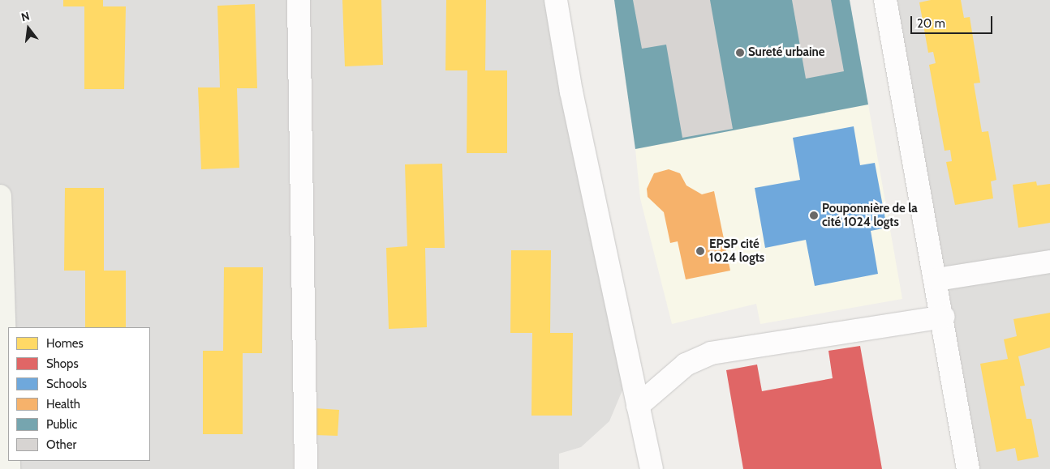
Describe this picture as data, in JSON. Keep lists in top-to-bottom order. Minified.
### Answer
{"places":["Sureté urbaine","Pouponnière de la cité 1024 logts","EPSP cité 1024 logts"],"legend":["Homes","Shops","Schools","Health","Public","Other"],"scale_bar":"20 m","north":"top"}
